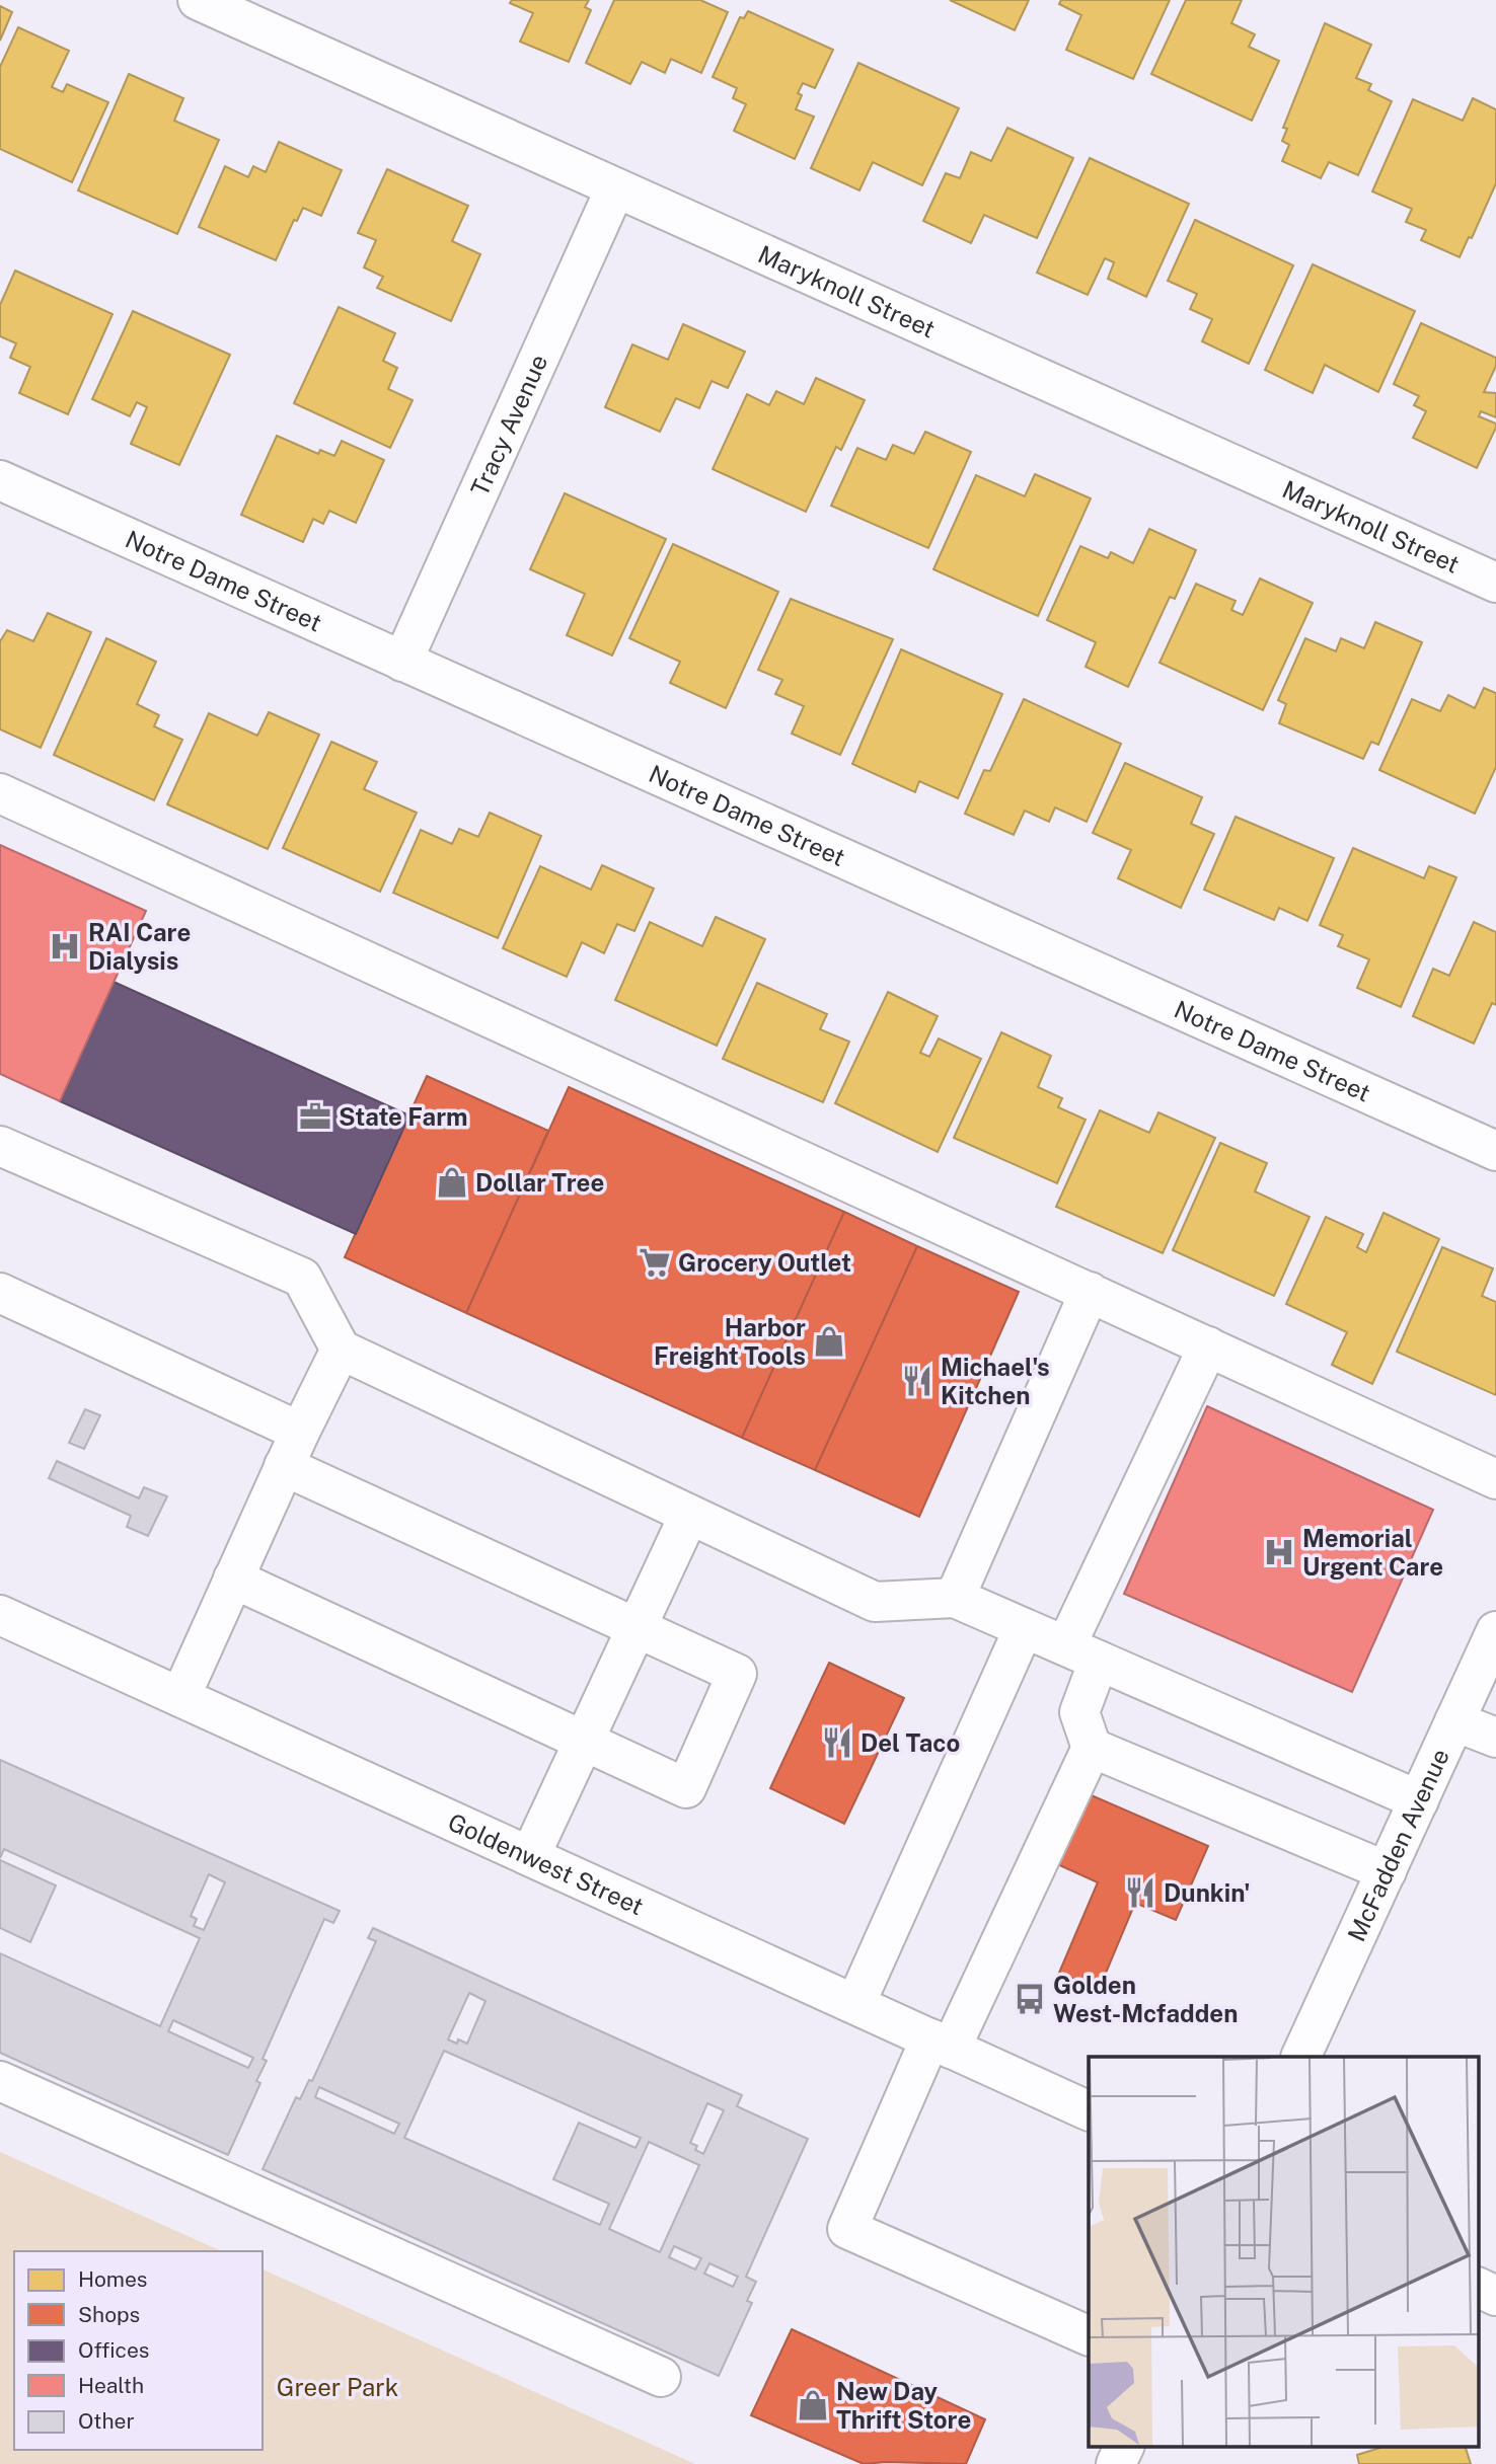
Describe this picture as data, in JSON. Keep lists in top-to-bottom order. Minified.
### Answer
{"streets":{"street":["Maryknoll Street","Tracy Avenue","Notre Dame Street","McFadden Avenue","Goldenwest Street"]},"crossings":[["Maryknoll Street","Tracy Avenue"],["Tracy Avenue","Notre Dame Street"]],"parks":["Greer Park"],"places":{"hospital":["RAI Care Dialysis","Memorial Urgent Care"],"office":["State Farm"],"shop":["Dollar Tree","Harbor Freight Tools","New Day Thrift Store"],"supermarket":["Grocery Outlet"],"restaurant":["Michael's Kitchen","Del Taco","Dunkin'"],"bus stop":["Golden West-Mcfadden"]},"legend":["Homes","Shops","Offices","Health","Other"]}
